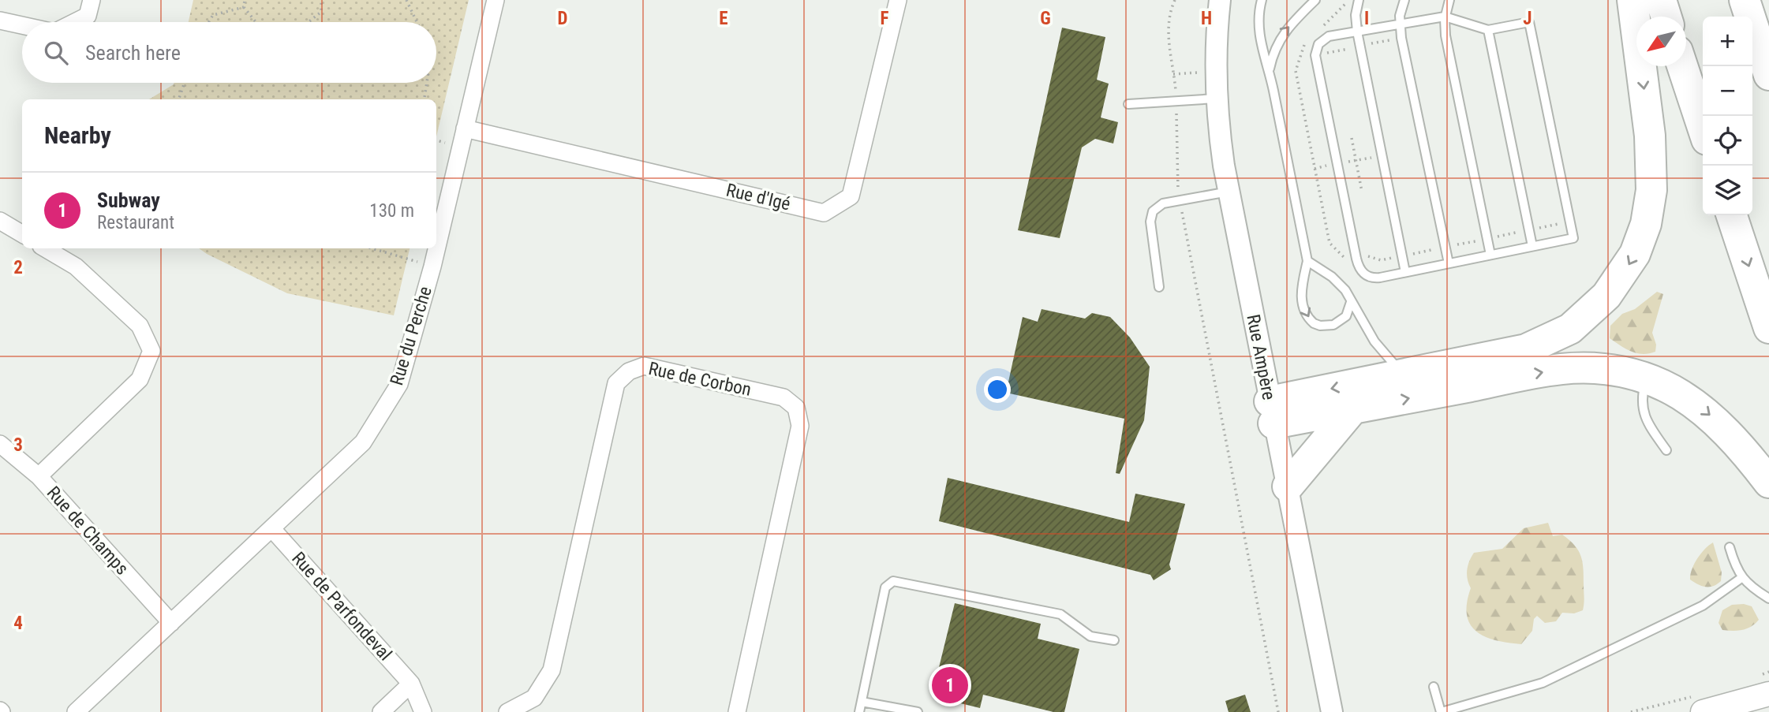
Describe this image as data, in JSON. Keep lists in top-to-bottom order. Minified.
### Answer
{"streets":{"street":["Rue d'Igé","Rue du Perche","Rue Ampère","Rue de Corbon","Rue de Champs","Rue de Parfondeval"]},"crossings":[["Rue d'Igé","Rue du Perche"],["Rue du Perche","Rue de Champs"],["Rue du Perche","Rue de Parfondeval"]],"north":"bottom left","page":{"map_buttons":["+","−"],"search":"Search here","heading":"Nearby","list":[{"mark":"1","name":"Subway","note":"Restaurant","value":"130 m"}],"pins":"1"},"grid":{"columns":["D","E","F","G","H","I","J"],"rows":["2","3","4"]}}
